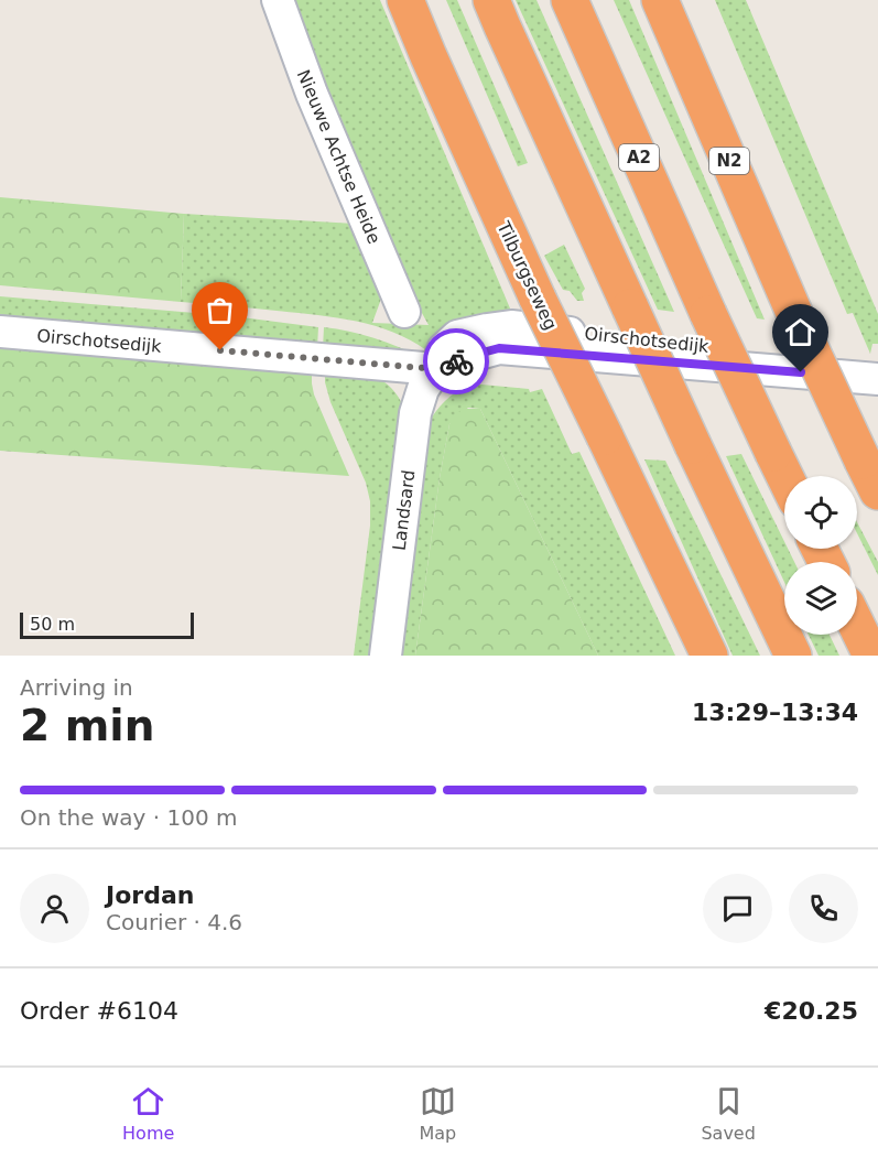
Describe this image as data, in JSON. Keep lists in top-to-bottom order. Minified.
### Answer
{"streets":{"highway":["A2","N2","Tilburgseweg"],"street":["Nieuwe Achtse Heide","Oirschotsedijk","Landsard"]},"crossings":[["Oirschotsedijk","Landsard"]],"scale_bar":"50 m","page":{"scale":"50 m","heading":["2 min","Arriving in","13:29–13:34"],"panel":["Jordan","Courier · 4.6","Order #6104","€20.25"],"bar":"On the way · 100 m","tabs":["Home","Map","Saved"]}}
